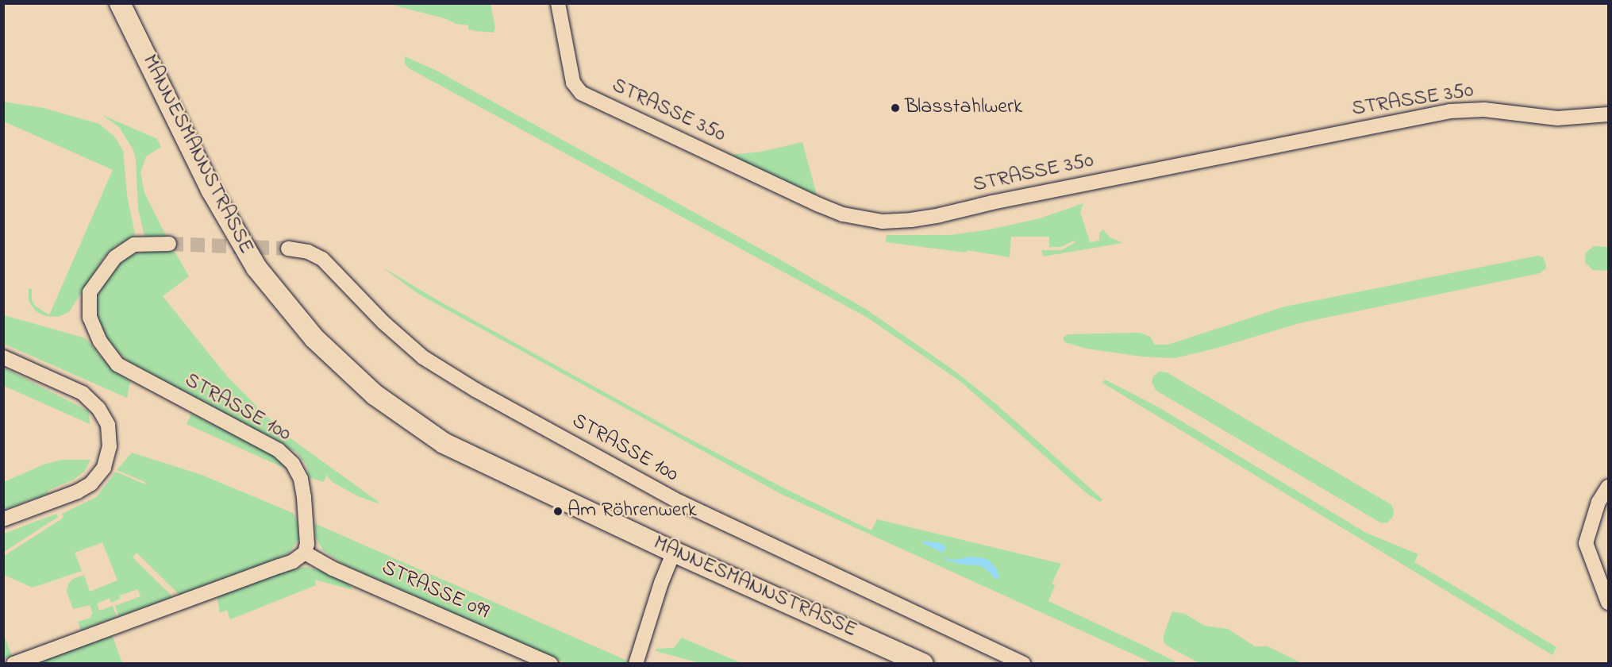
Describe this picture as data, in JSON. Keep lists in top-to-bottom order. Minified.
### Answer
{"streets":{"main road":["MANNESMANNSTRASSE"],"street":["STRASSE 350","STRASSE 100","STRASSE 099"]},"crossings":[["STRASSE 100","STRASSE 099"]],"places":["Blasstahlwerk","Am Röhrenwerk"]}
